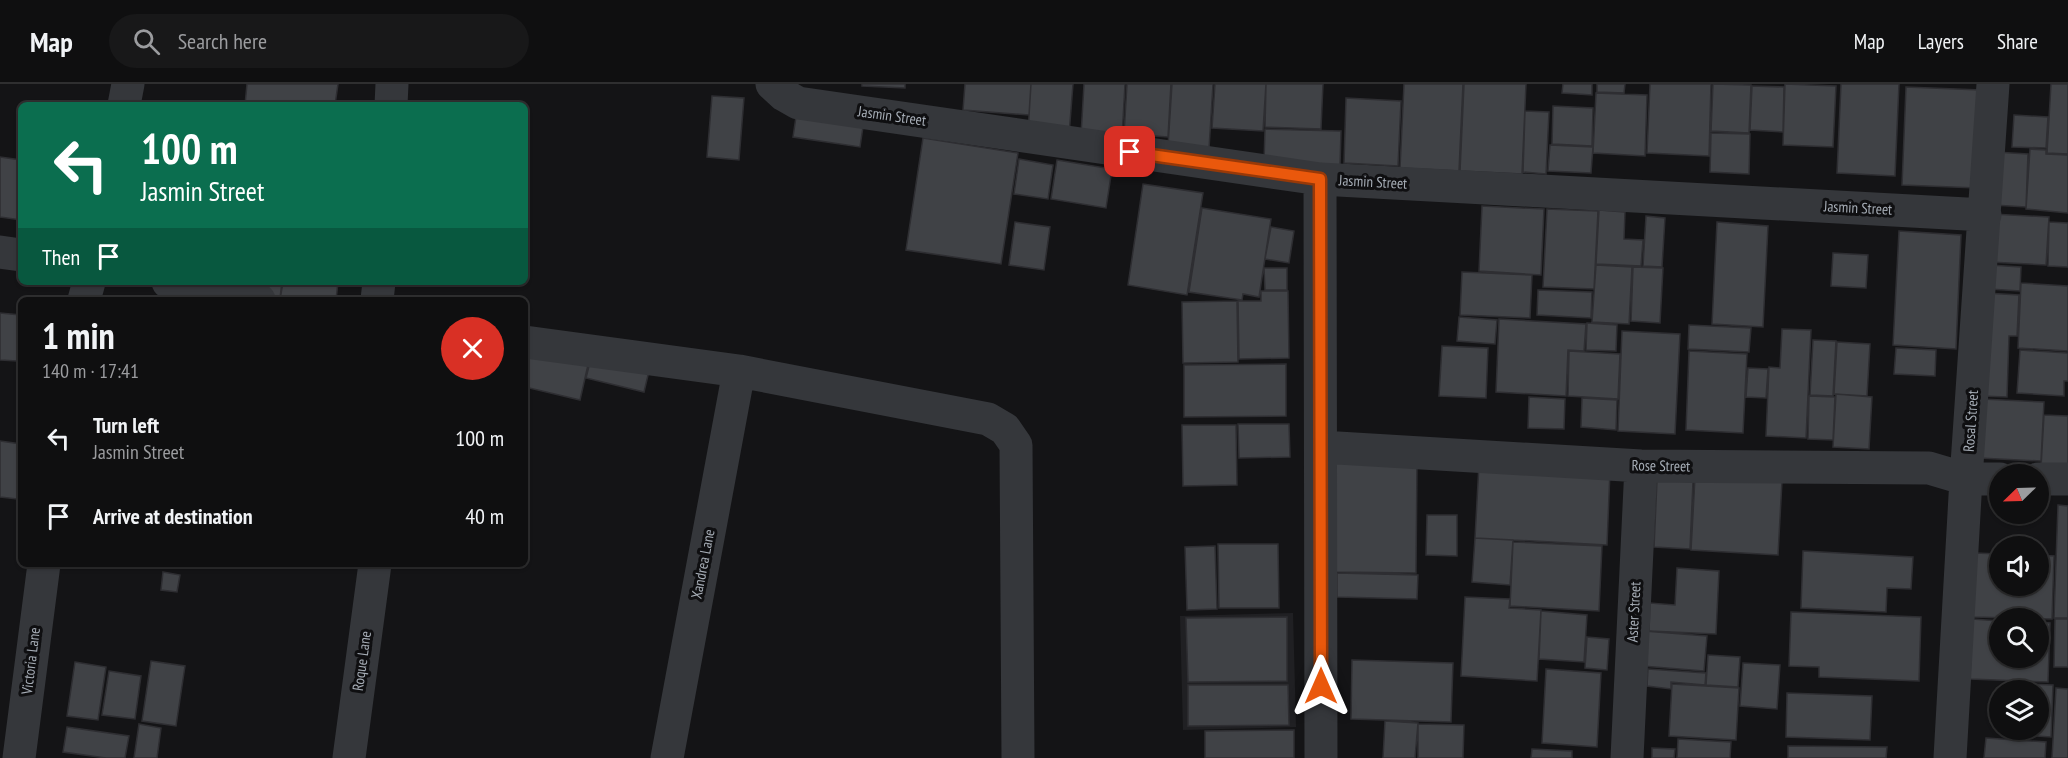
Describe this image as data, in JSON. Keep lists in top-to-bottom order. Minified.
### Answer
{"streets":{"street":["Jasmin Street","Rosal Street","Rose Street","Xandrea Lane","Aster Street","Victoria Lane","Roque Lane"]},"crossings":[["Jasmin Street","Rosal Street"],["Rosal Street","Rose Street"],["Rose Street","Aster Street"]],"north":"bottom left","page":{"header":"Map","search":"Search here","nav":["Map","Layers","Share"],"turn":["100 m","Jasmin Street"],"then":"Then","heading":["1 min","140 m · 17:41"],"list":[{"name":"Turn left","note":"Jasmin Street","value":"100 m"},{"name":"Arrive at destination","value":"40 m"}]}}
